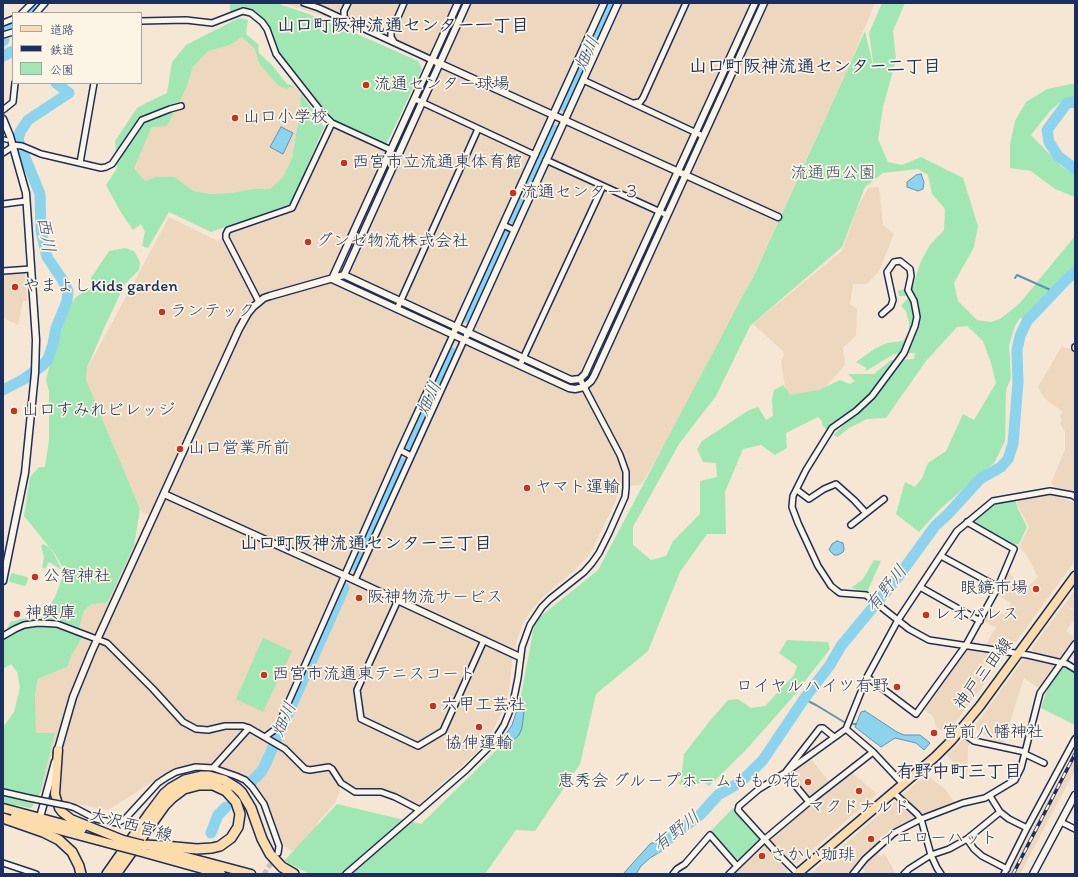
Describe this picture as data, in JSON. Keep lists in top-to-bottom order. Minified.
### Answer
{"streets":{"main road":["神戸三田線","大沢西宮線"]},"districts":["山口町阪神流通センター一丁目","山口町阪神流通センター二丁目","山口町阪神流通センター三丁目","有野中町三丁目"],"water":["畑川","西川","有野川"],"parks":["流通西公園"],"places":["流通センター球場","山口小学校","西宮市立流通東体育館","流通センター３","グンゼ物流株式会社","やまよしKids garden","ランテック","山口すみれビレッジ","山口営業所前","ヤマト運輸","公智神社","眼鏡市場","阪神物流サービス","神輿庫","レオパレス","西宮市流通東テニスコート","ロイヤルハイツ有野","六甲工芸社","協伸運輸","宮前八幡神社","恵秀会 グループホームももの花","マクドナルド","イエローハット","さかい珈琲"],"legend":["道路","鉄道","公園"]}
